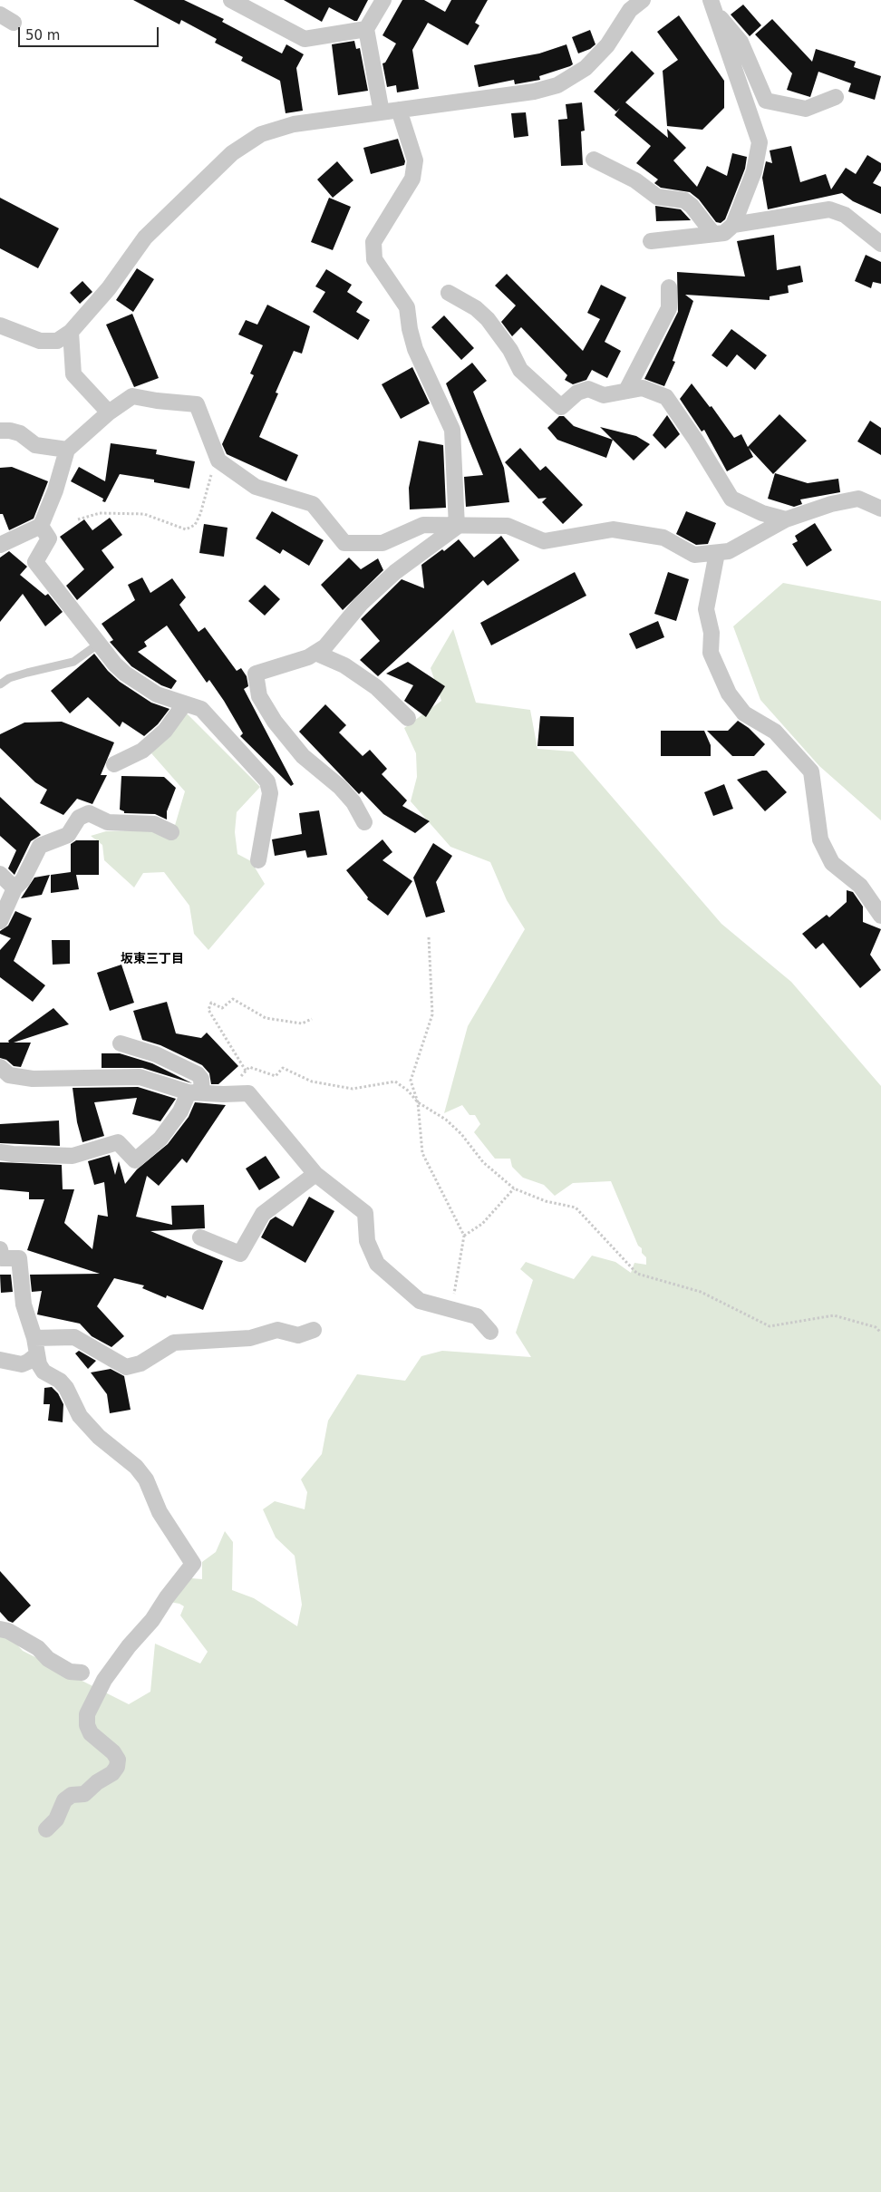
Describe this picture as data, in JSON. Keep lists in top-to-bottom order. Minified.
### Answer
{"districts":["坂東三丁目"],"scale_bar":"50 m"}
